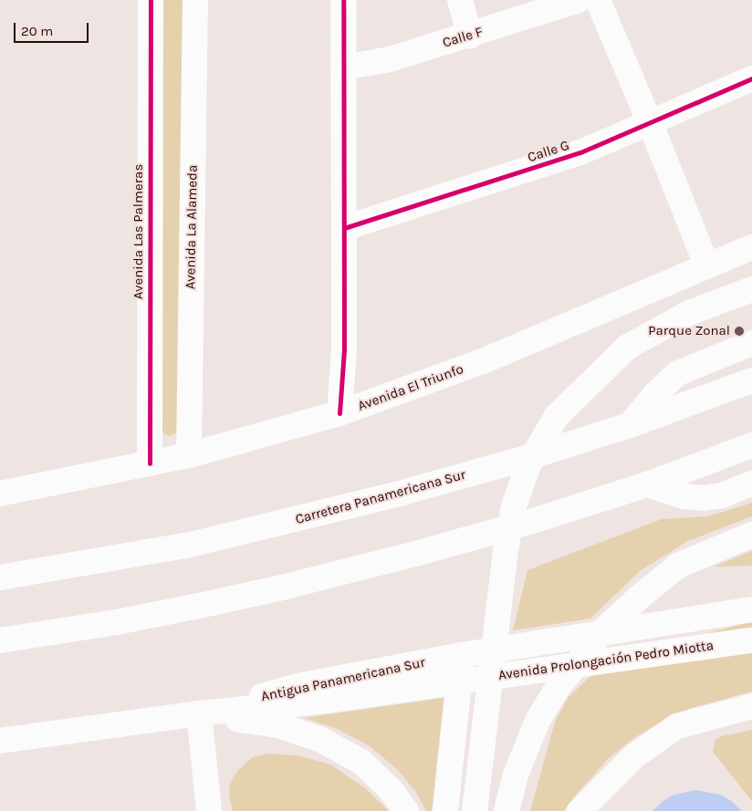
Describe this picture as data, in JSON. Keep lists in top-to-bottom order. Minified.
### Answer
{"streets":{"main road":["Calle F","Calle G","Avenida La Alameda","Avenida Las Palmeras","Avenida El Triunfo","Carretera Panamericana Sur","Avenida Prolongación Pedro Miotta","Antigua Panamericana Sur"]},"crossings":[["Avenida La Alameda","Avenida El Triunfo"],["Avenida Las Palmeras","Avenida El Triunfo"],["Avenida Prolongación Pedro Miotta","Antigua Panamericana Sur"]],"places":["Parque Zonal"],"scale_bar":"20 m"}
